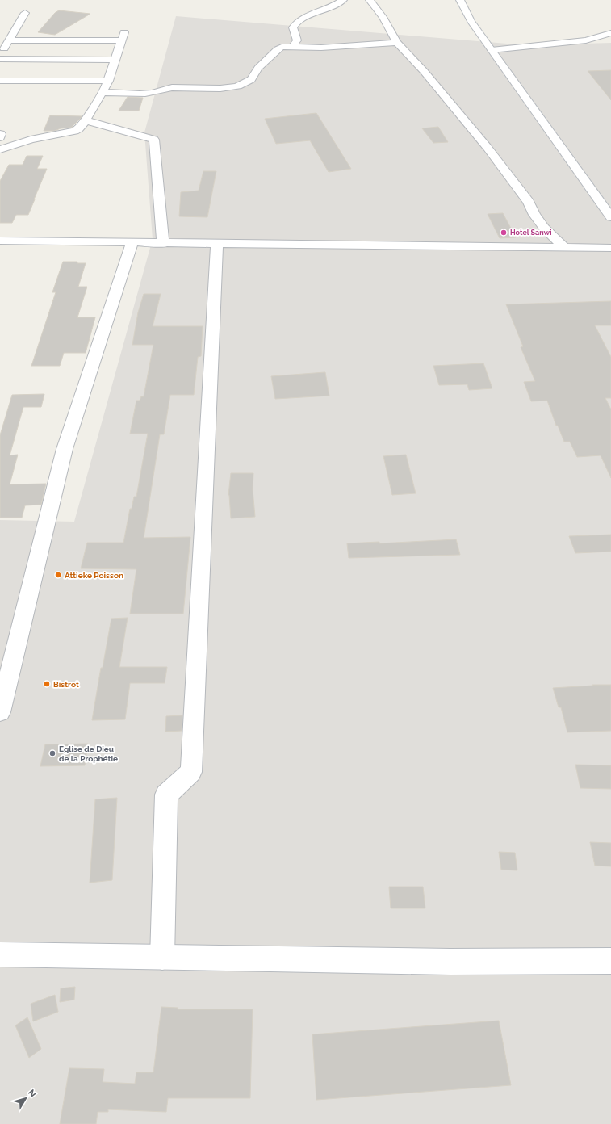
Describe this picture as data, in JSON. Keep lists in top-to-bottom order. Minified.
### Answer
{"places":["Hotel Sanwi","Attieke Poisson","Bistrot","Eglise de Dieu de la Prophétie"],"north":"top right"}
